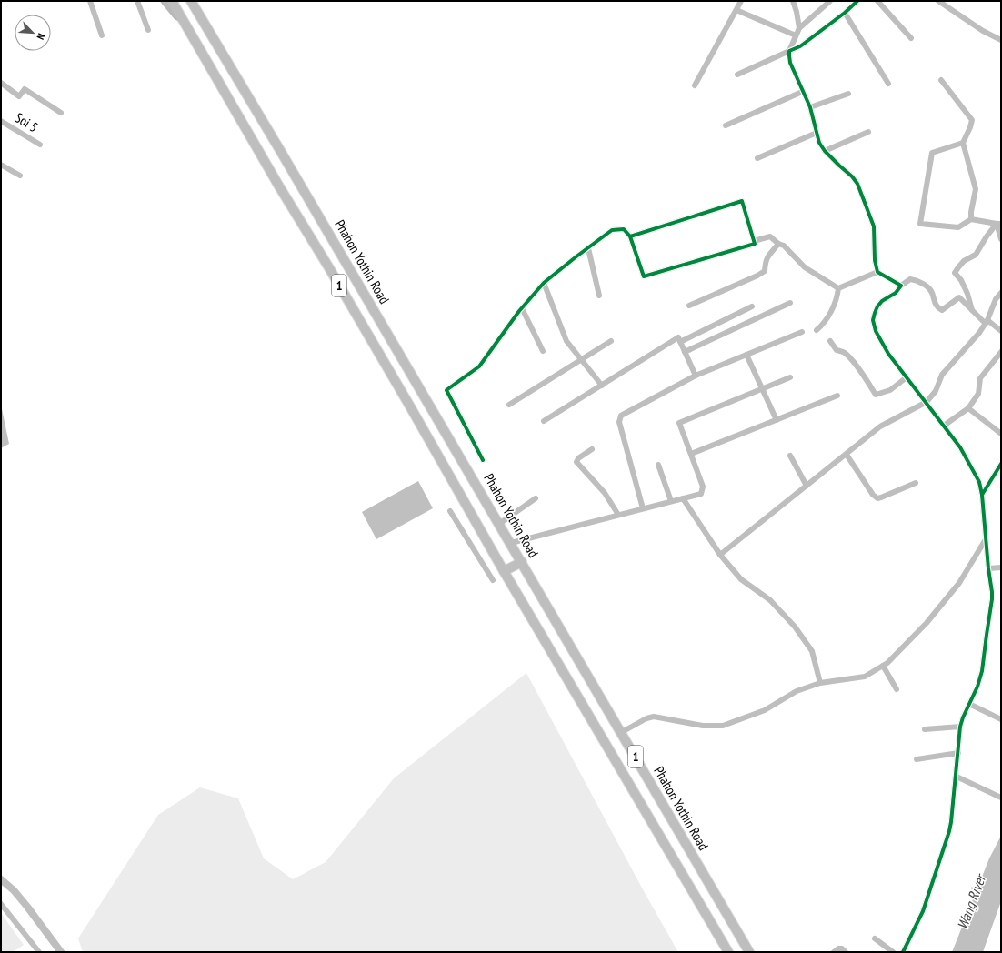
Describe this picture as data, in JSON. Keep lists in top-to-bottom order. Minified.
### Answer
{"streets":{"highway":["Phahon Yothin Road","1"],"street":["Soi 5"]},"water":["Wang River"],"north":"bottom right"}
